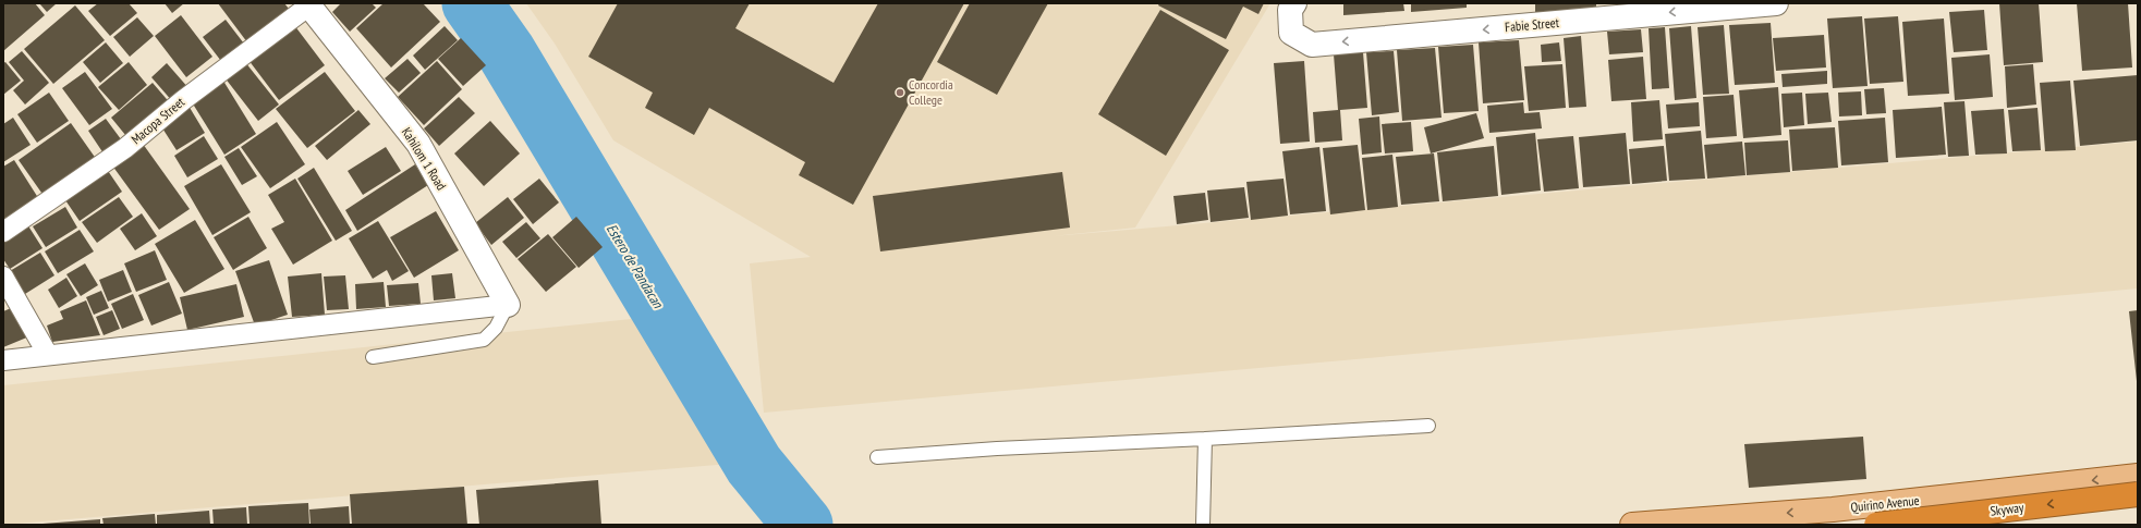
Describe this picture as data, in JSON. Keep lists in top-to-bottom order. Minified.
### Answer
{"streets":{"highway":["Skyway"],"main road":["Quirino Avenue"],"street":["Fabie Street","Macopa Street","Kahilom 1 Road"]},"crossings":[["Macopa Street","Kahilom 1 Road"]],"one_way":["Fabie Street","Quirino Avenue","Skyway"],"water":["Estero de Pandacan"],"places":["Concordia College"]}
